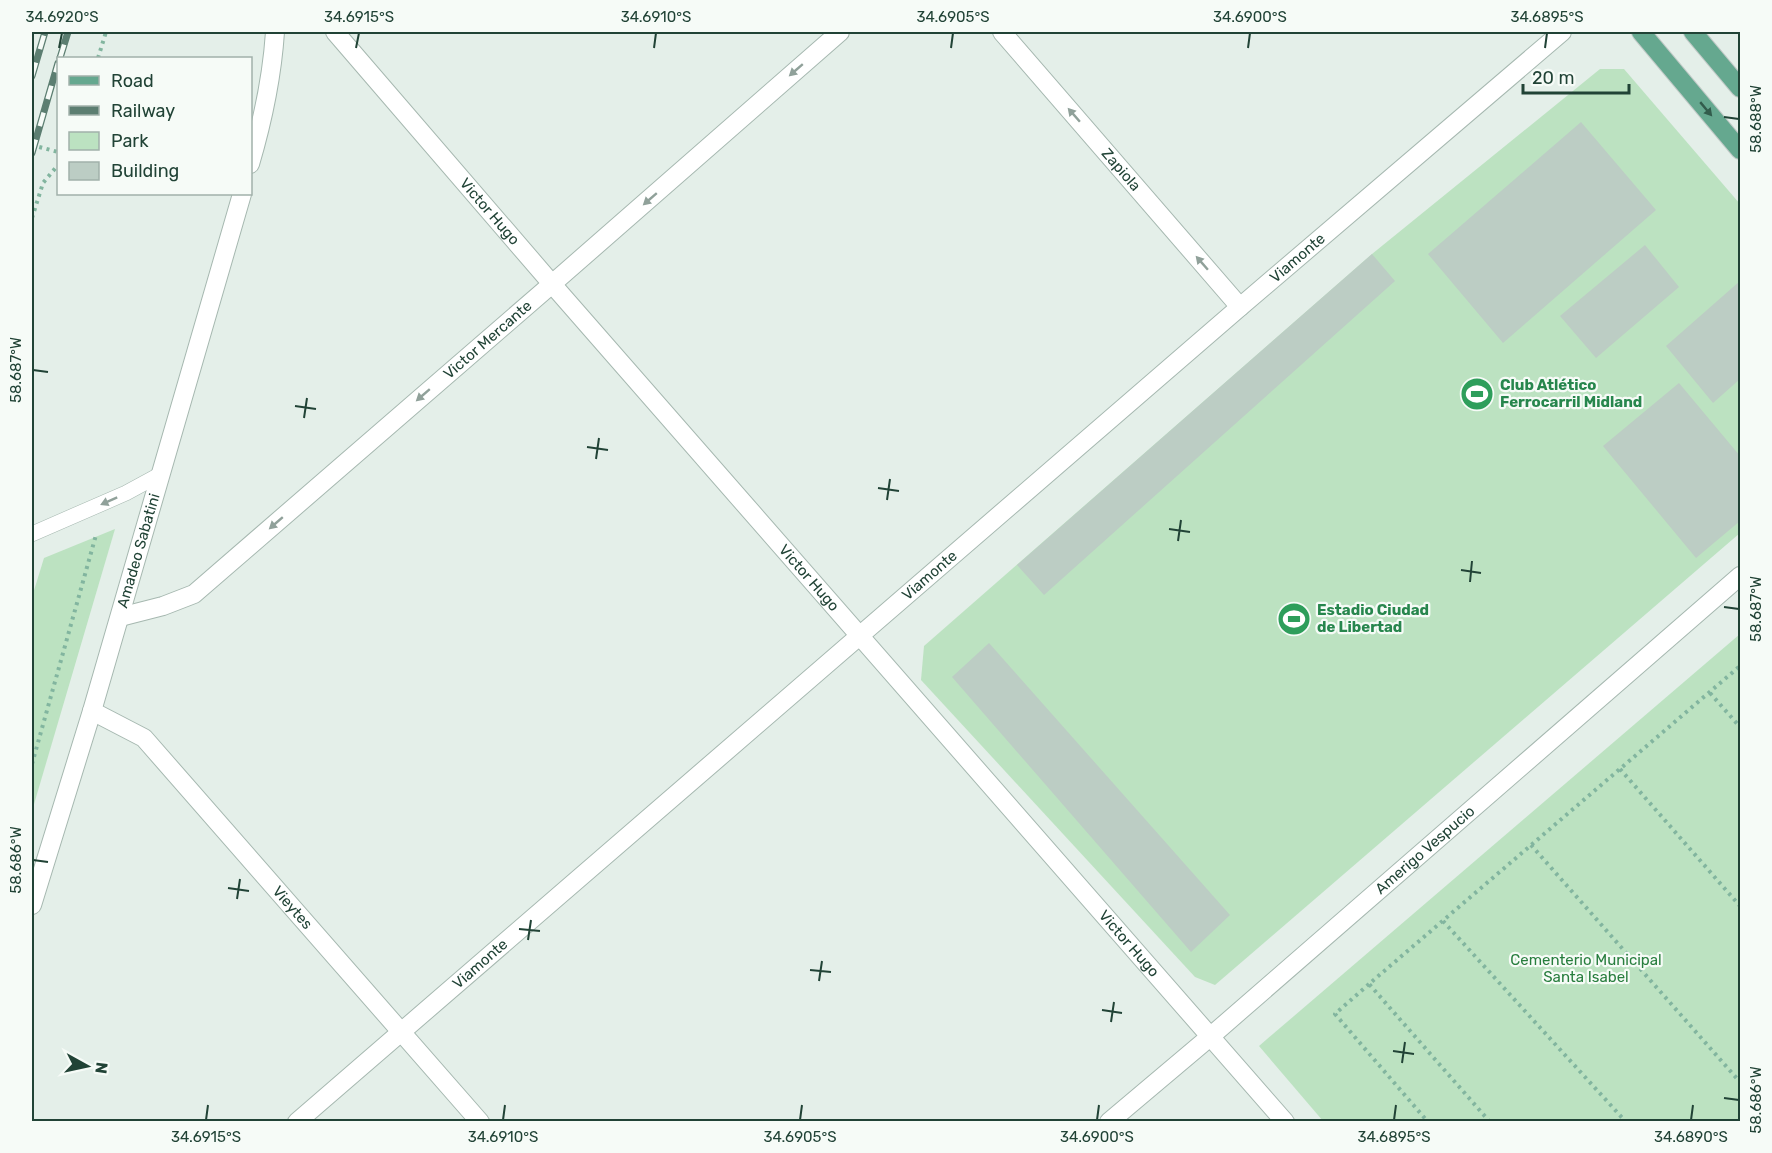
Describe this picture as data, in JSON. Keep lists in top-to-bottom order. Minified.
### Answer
{"streets":{"street":["Zapiola","Victor Hugo","Viamonte","Victor Mercante","Amadeo Sabatini","Amerigo Vespucio","Vieytes"]},"crossings":[["Zapiola","Viamonte"],["Victor Hugo","Viamonte"],["Victor Hugo","Victor Mercante"],["Victor Hugo","Amerigo Vespucio"],["Viamonte","Vieytes"],["Victor Mercante","Amadeo Sabatini"],["Amadeo Sabatini","Vieytes"]],"one_way":["Zapiola","Victor Mercante"],"parks":["Cementerio Municipal Santa Isabel"],"places":{"sports":["Club Atlético Ferrocarril Midland","Estadio Ciudad de Libertad"]},"legend":["Road","Railway","Park","Building"],"scale_bar":"20 m","north":"right","coordinates":["34.6920°S","34.6915°S","34.6910°S","34.6905°S","34.6900°S","34.6895°S","58.688°W","58.687°W","58.686°W","34.6890°S"]}
